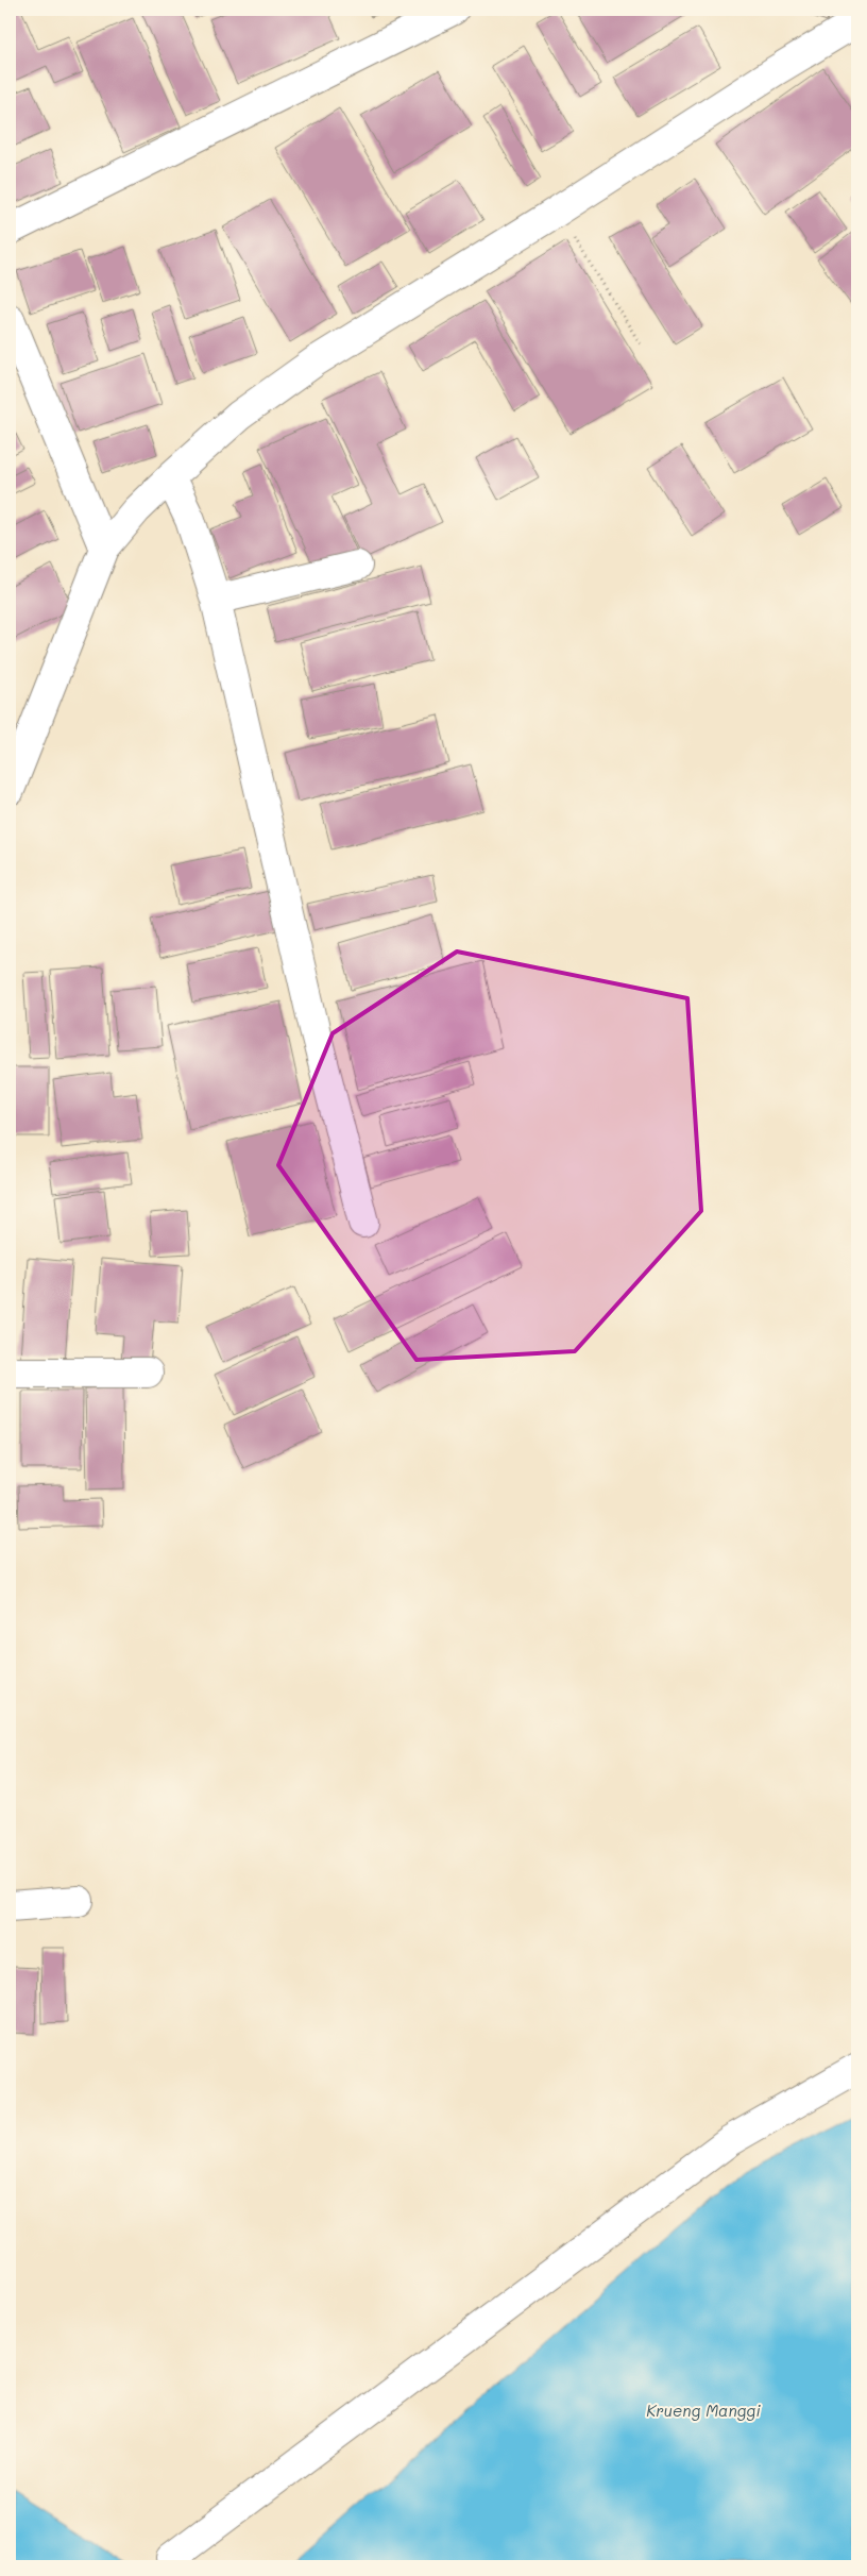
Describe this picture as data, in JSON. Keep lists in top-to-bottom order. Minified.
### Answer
{"water":["Krueng Manggi"]}
